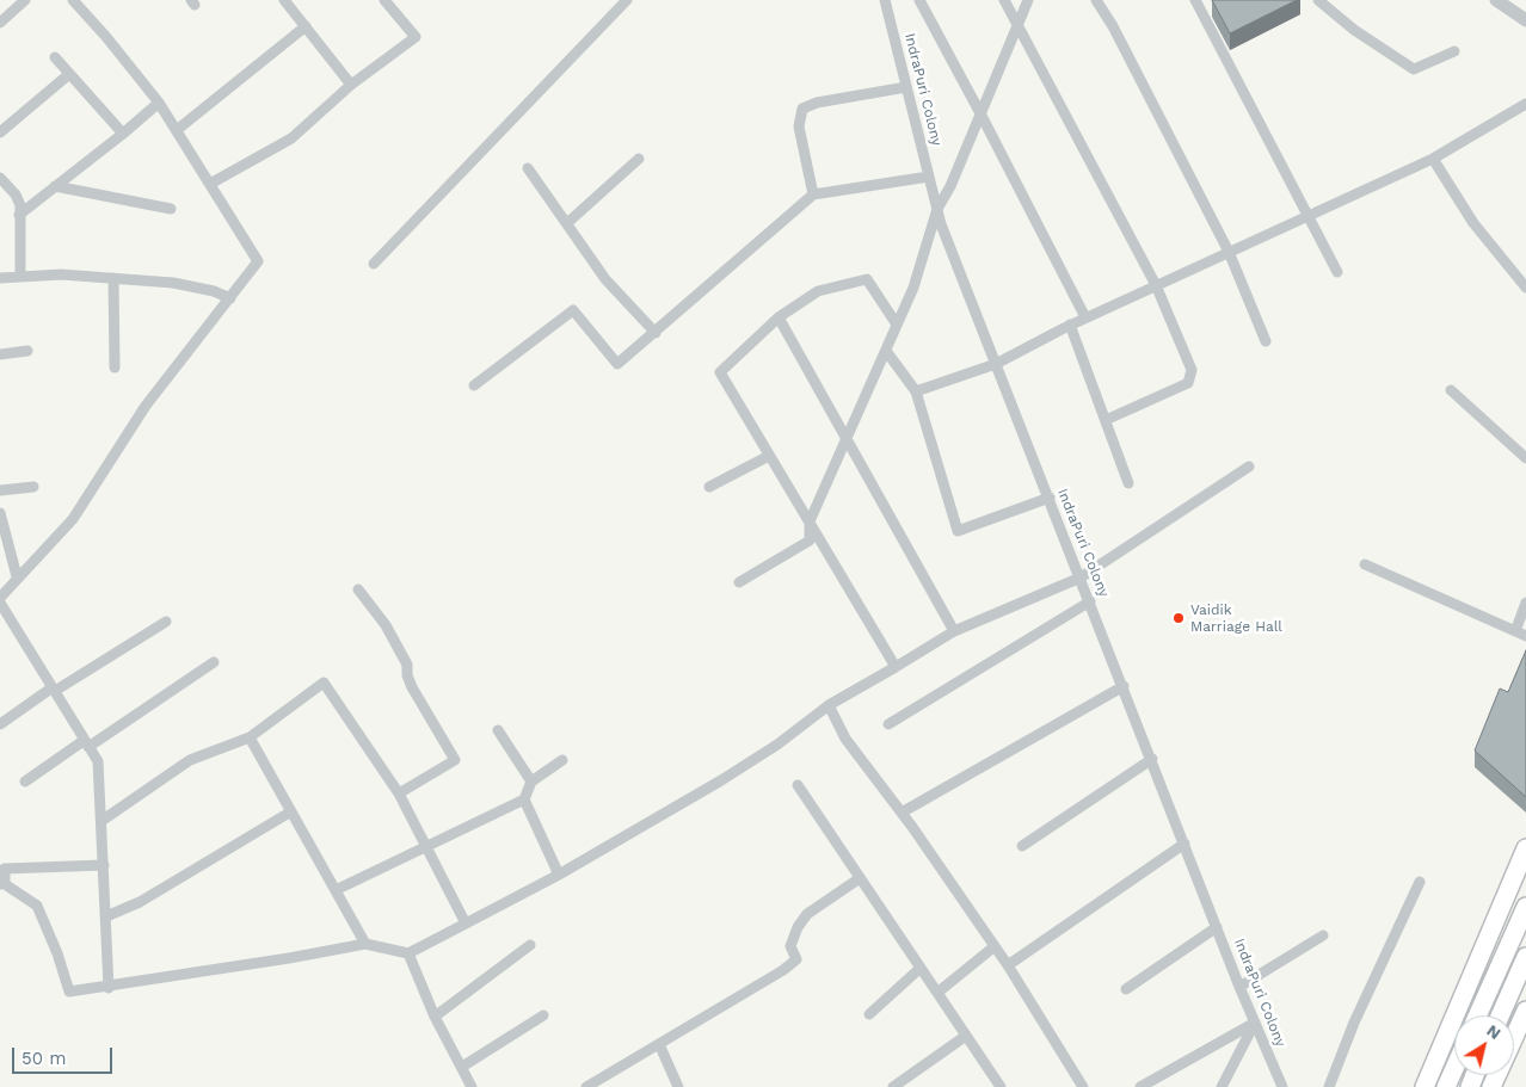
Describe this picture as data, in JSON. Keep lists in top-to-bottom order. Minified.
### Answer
{"streets":{"street":["IndraPuri Colony"]},"places":["Vaidik Marriage Hall"],"scale_bar":"50 m","north":"top right"}
